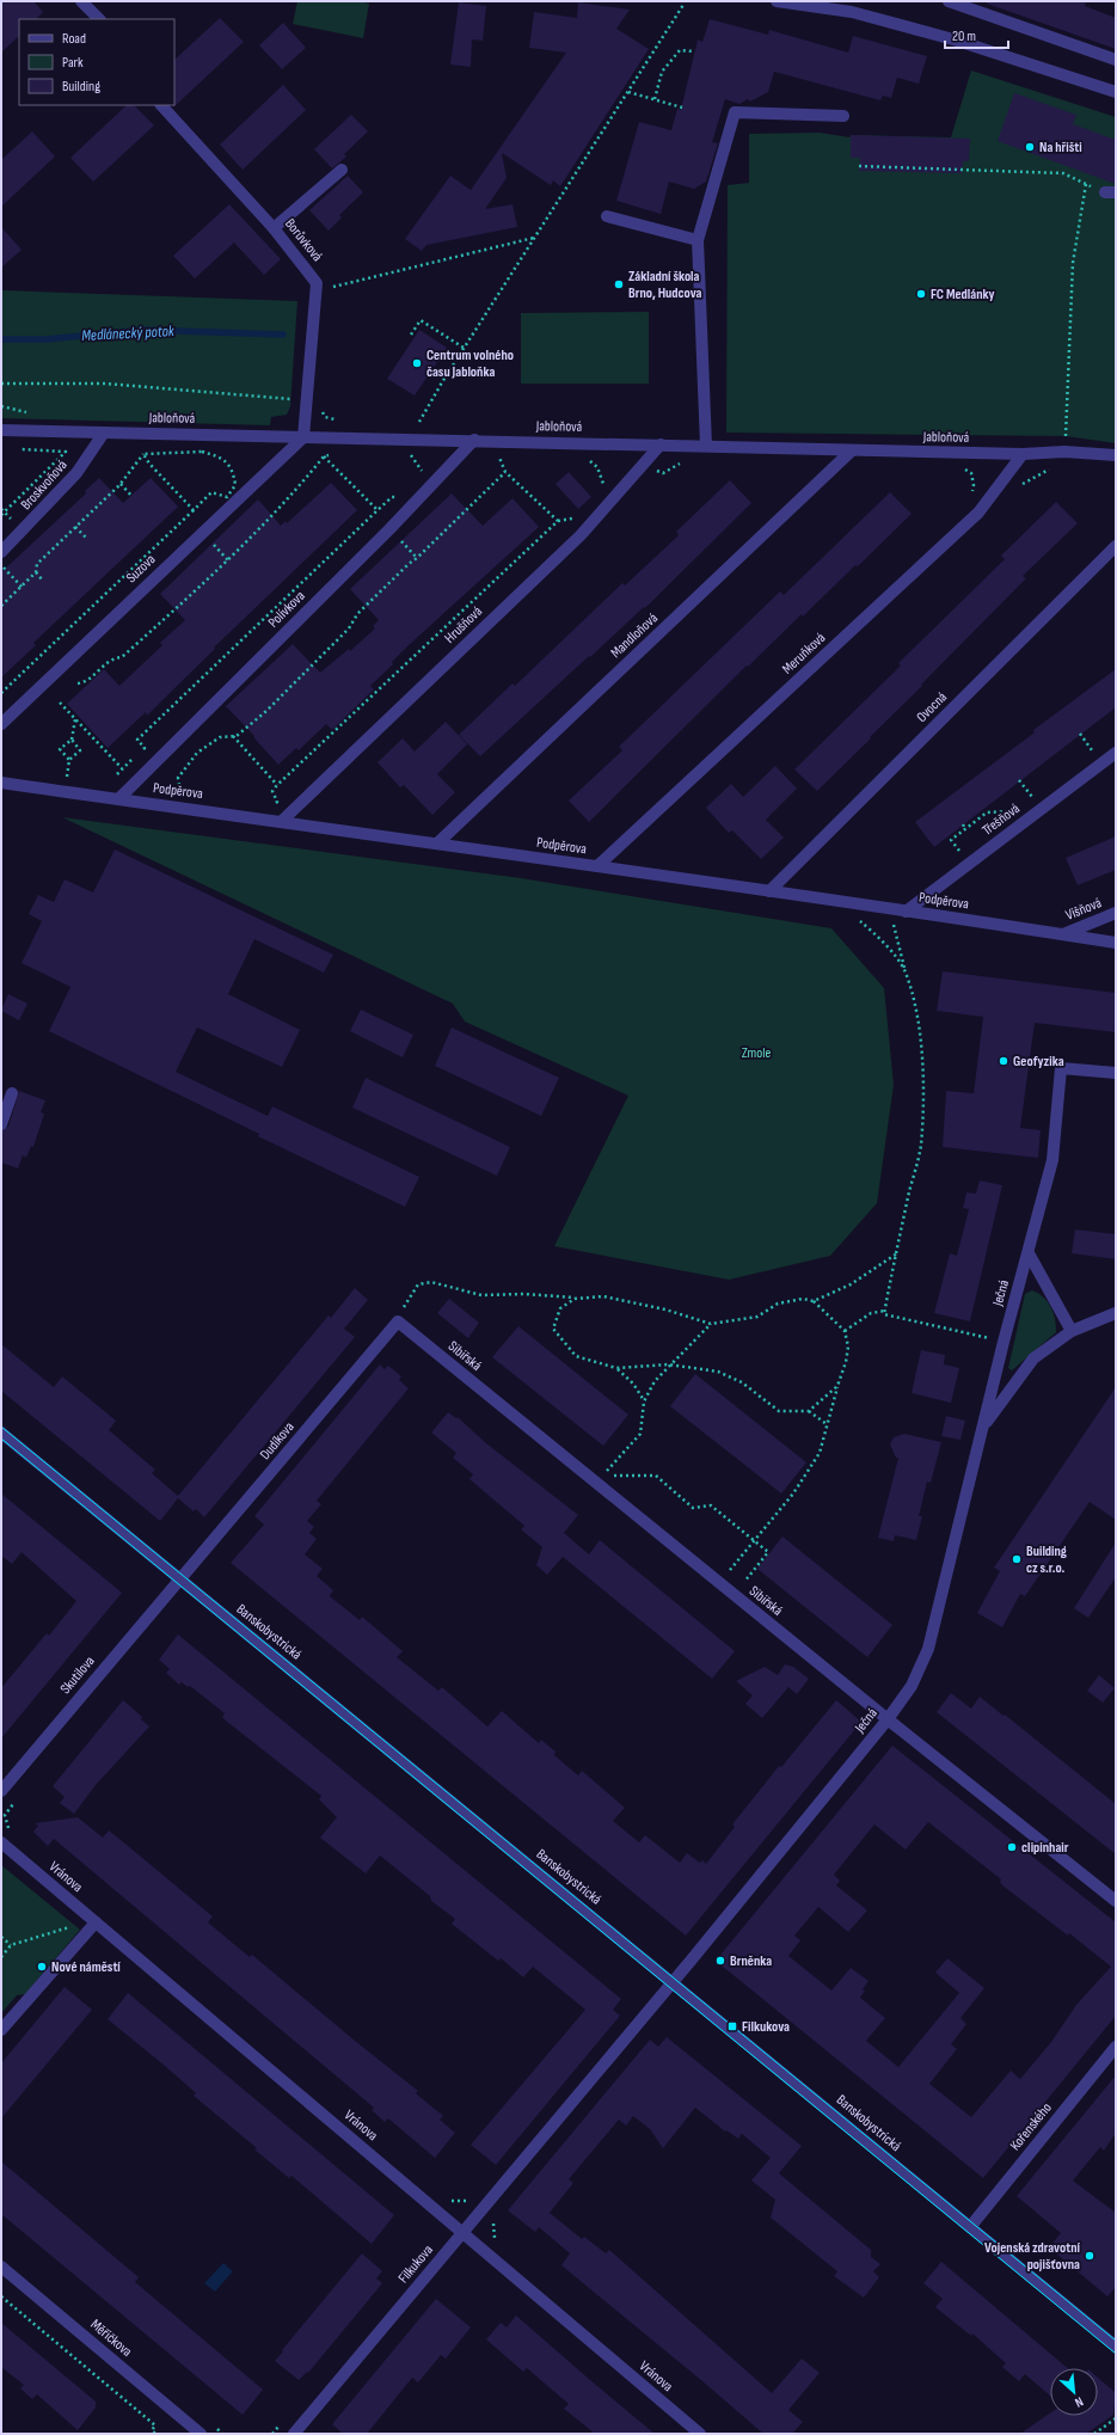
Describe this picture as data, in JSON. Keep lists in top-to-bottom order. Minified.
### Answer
{"streets":{"street":["Borůvková","Jabloňová","Broskvoňová","Suzova","Polívkova","Hrušňová","Mandloňová","Meruňková","Ovocná","Podpěrova","Třešňová","Višňová","Ječná","Sibiřská","Dudíkova","Banskobystrická","Skutilova","Vránova","Kořenského","Filkukova","Měřičkova"]},"crossings":[["Borůvková","Jabloňová"],["Borůvková","Suzova"],["Jabloňová","Broskvoňová"],["Jabloňová","Suzova"],["Jabloňová","Polívkova"],["Jabloňová","Hrušňová"],["Jabloňová","Mandloňová"],["Jabloňová","Meruňková"],["Polívkova","Podpěrova"],["Hrušňová","Podpěrova"],["Mandloňová","Podpěrova"],["Meruňková","Podpěrova"],["Ovocná","Podpěrova"],["Podpěrova","Třešňová"],["Podpěrova","Višňová"],["Ječná","Sibiřská"],["Ječná","Banskobystrická"],["Ječná","Filkukova"],["Sibiřská","Dudíkova"],["Dudíkova","Banskobystrická"],["Dudíkova","Skutilova"],["Banskobystrická","Skutilova"],["Banskobystrická","Kořenského"],["Banskobystrická","Filkukova"],["Vránova","Filkukova"]],"water":["Medlánecký potok"],"parks":["Zmole"],"places":{"other":["Na hřišti","Základní škola Brno, Hudcova","FC Medlánky","Centrum volného času Jabloňka","Geofyzika","Building cz s.r.o.","clipinhair","Brněnka","Nové náměstí","Vojenská zdravotní pojišťovna"],"transit":["Filkukova"]},"legend":["Road","Park","Building"],"scale_bar":"20 m","north":"bottom right"}
